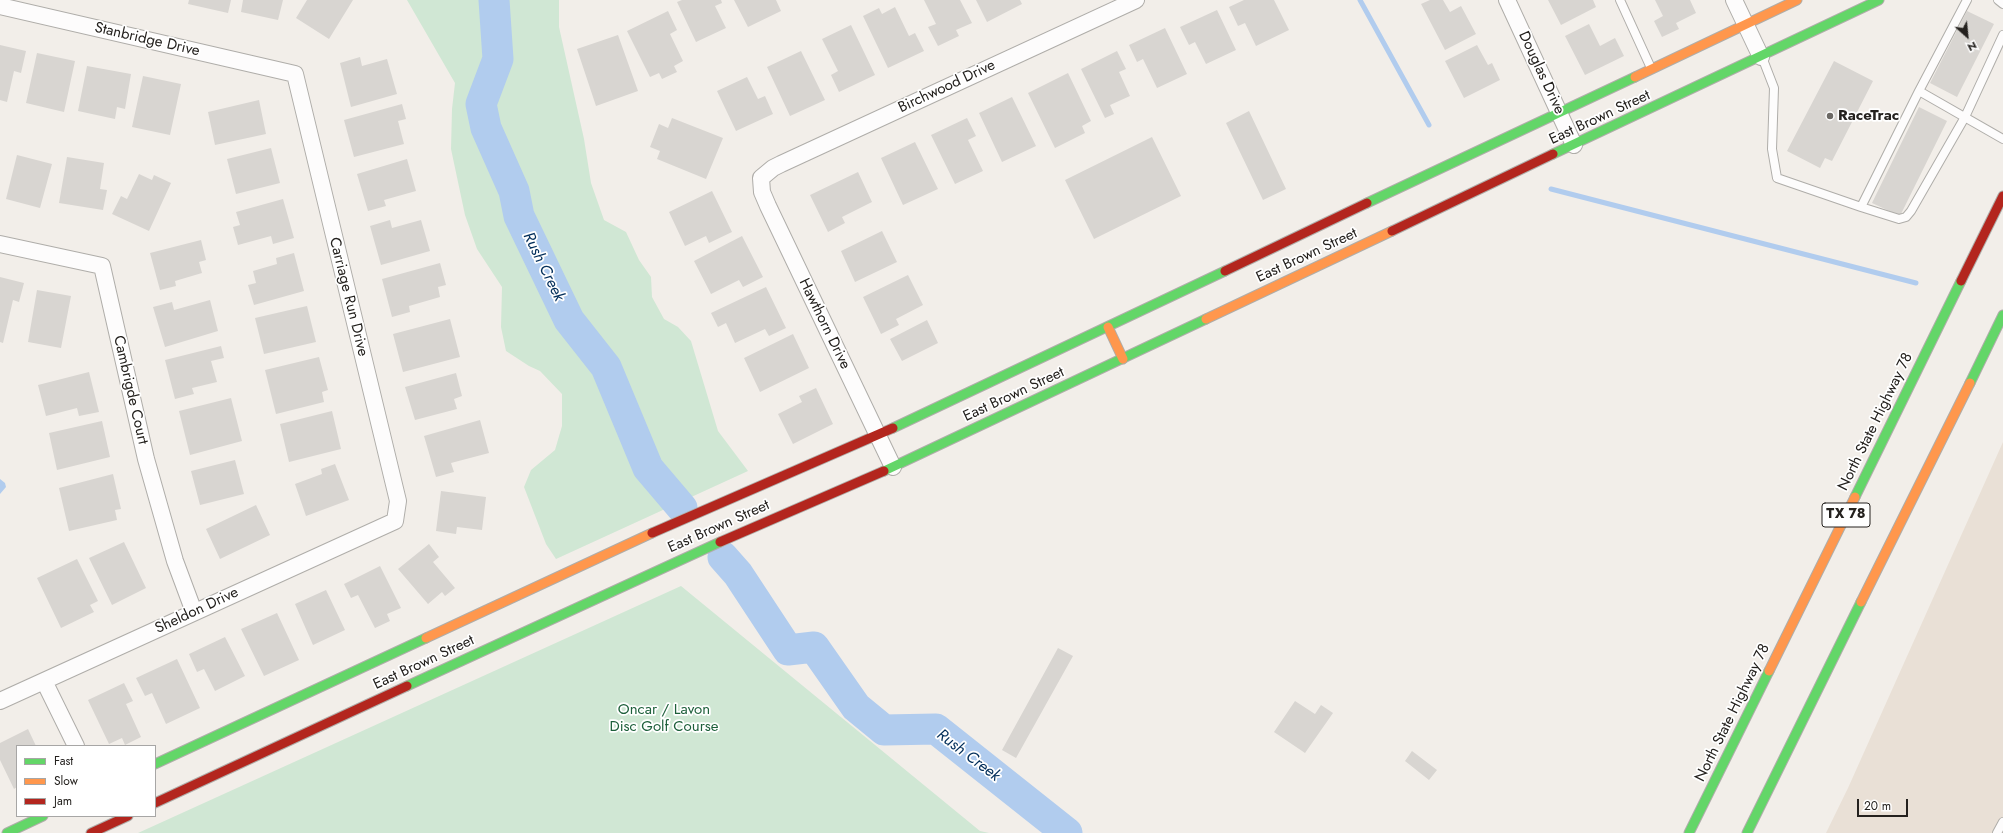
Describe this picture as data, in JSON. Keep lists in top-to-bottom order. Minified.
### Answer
{"streets":{"main road":["East Brown Street","North State Highway 78","TX 78"],"street":["Stanbridge Drive","Douglas Drive","Birchwood Drive","Carriage Run Drive","Hawthorn Drive","Cambrigde Court","Sheldon Drive"]},"crossings":[["Stanbridge Drive","Carriage Run Drive"],["Douglas Drive","East Brown Street"],["Birchwood Drive","Hawthorn Drive"],["East Brown Street","Hawthorn Drive"],["Carriage Run Drive","Sheldon Drive"],["Cambrigde Court","Sheldon Drive"]],"water":["Rush Creek"],"parks":["Oncar / Lavon Disc Golf Course"],"places":["RaceTrac"],"legend":["Fast","Slow","Jam"],"scale_bar":"20 m","north":"bottom right"}
